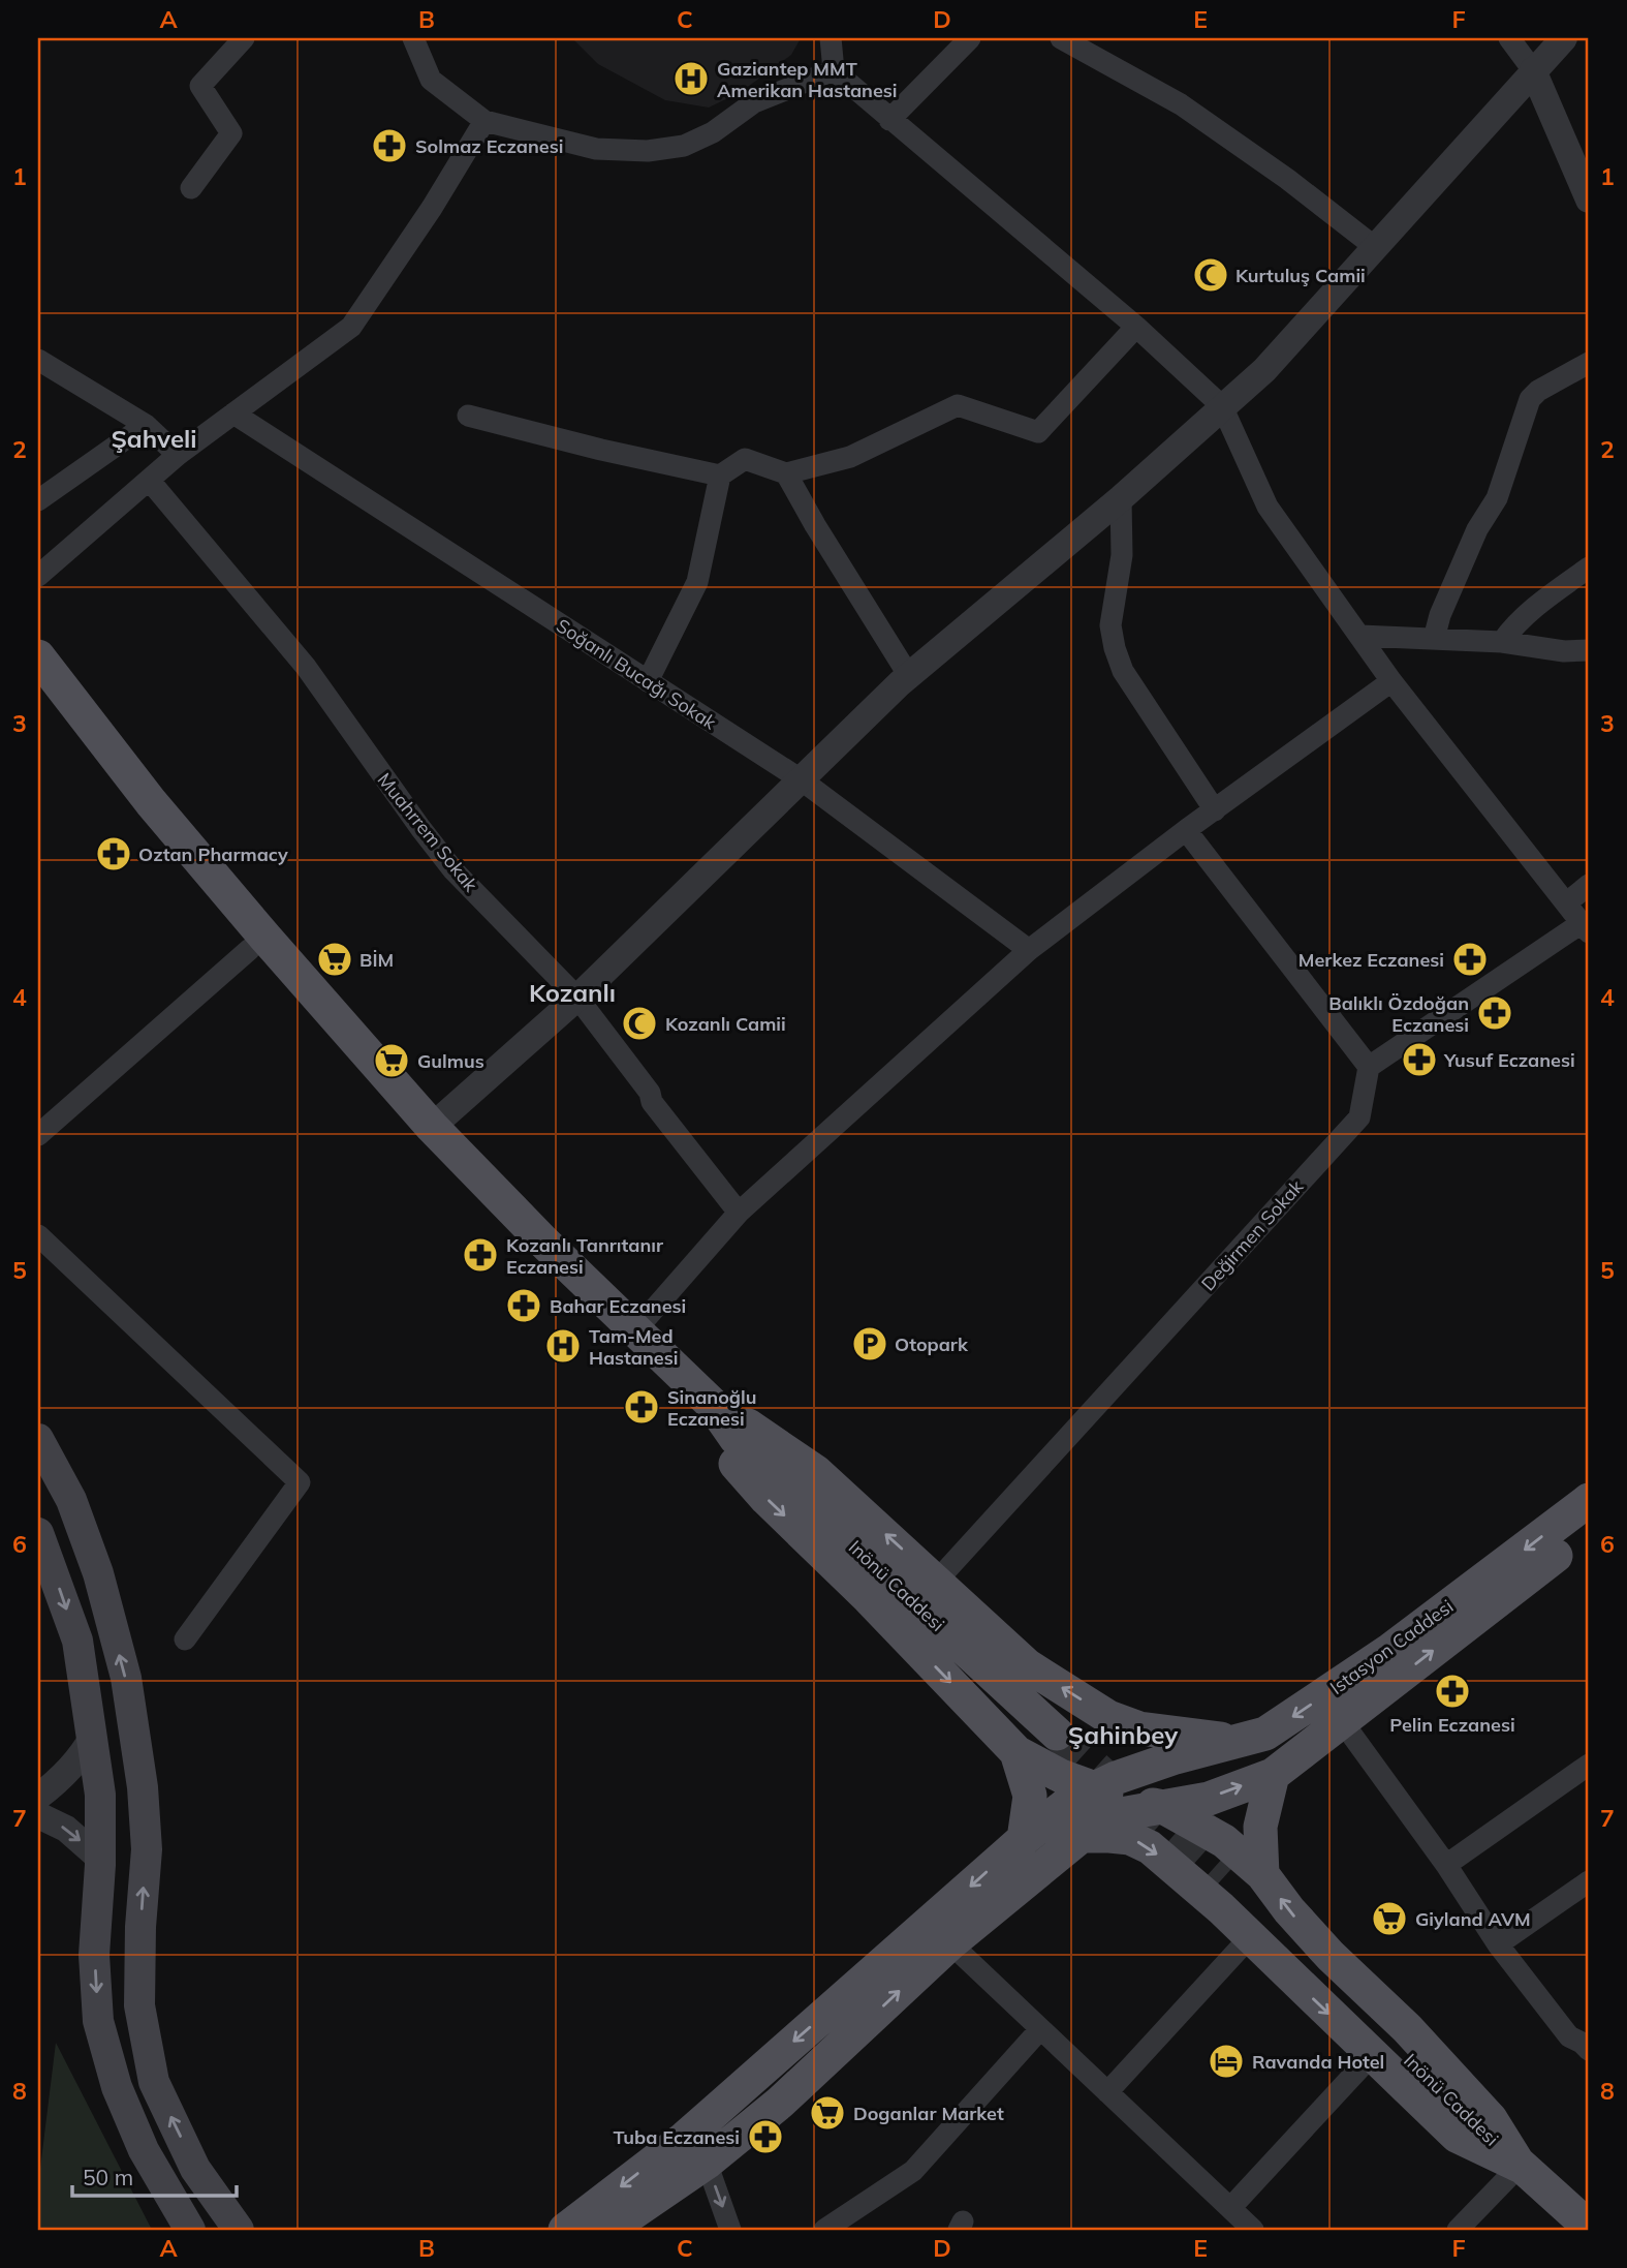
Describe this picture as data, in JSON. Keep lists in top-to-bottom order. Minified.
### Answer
{"streets":{"main road":["Inönü Caddesi","Istasyon Caddesi"],"street":["Soğanlı Bucağı Sokak","Muahrrem Sokak","Değirmen Sokak"]},"districts":["Şahveli","Kozanlı","Şahinbey"],"places":{"hospital":["Gaziantep MMT Amerikan Hastanesi","Tam-Med Hastanesi"],"pharmacy":["Solmaz Eczanesi","Oztan Pharmacy","Merkez Eczanesi","Balıklı Özdoğan Eczanesi","Yusuf Eczanesi","Kozanlı Tanrıtanır Eczanesi","Bahar Eczanesi","Sinanoğlu Eczanesi","Pelin Eczanesi","Tuba Eczanesi"],"mosque":["Kurtuluş Camii","Kozanlı Camii"],"supermarket":["BİM","Gulmus","Giyland AVM","Doganlar Market"],"parking":["Otopark"],"hotel":["Ravanda Hotel"]},"scale_bar":"50 m","grid":{"columns":["A","B","C","D","E","F"],"rows":["1","2","3","4","5","6","7","8"]}}
